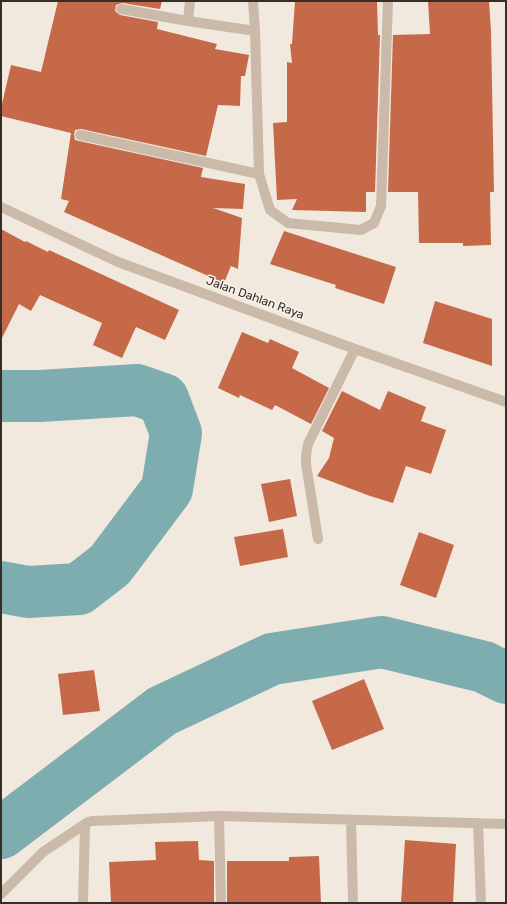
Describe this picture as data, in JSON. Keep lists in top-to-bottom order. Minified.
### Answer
{"streets":{"street":["Jalan Dahlan Raya"]}}
